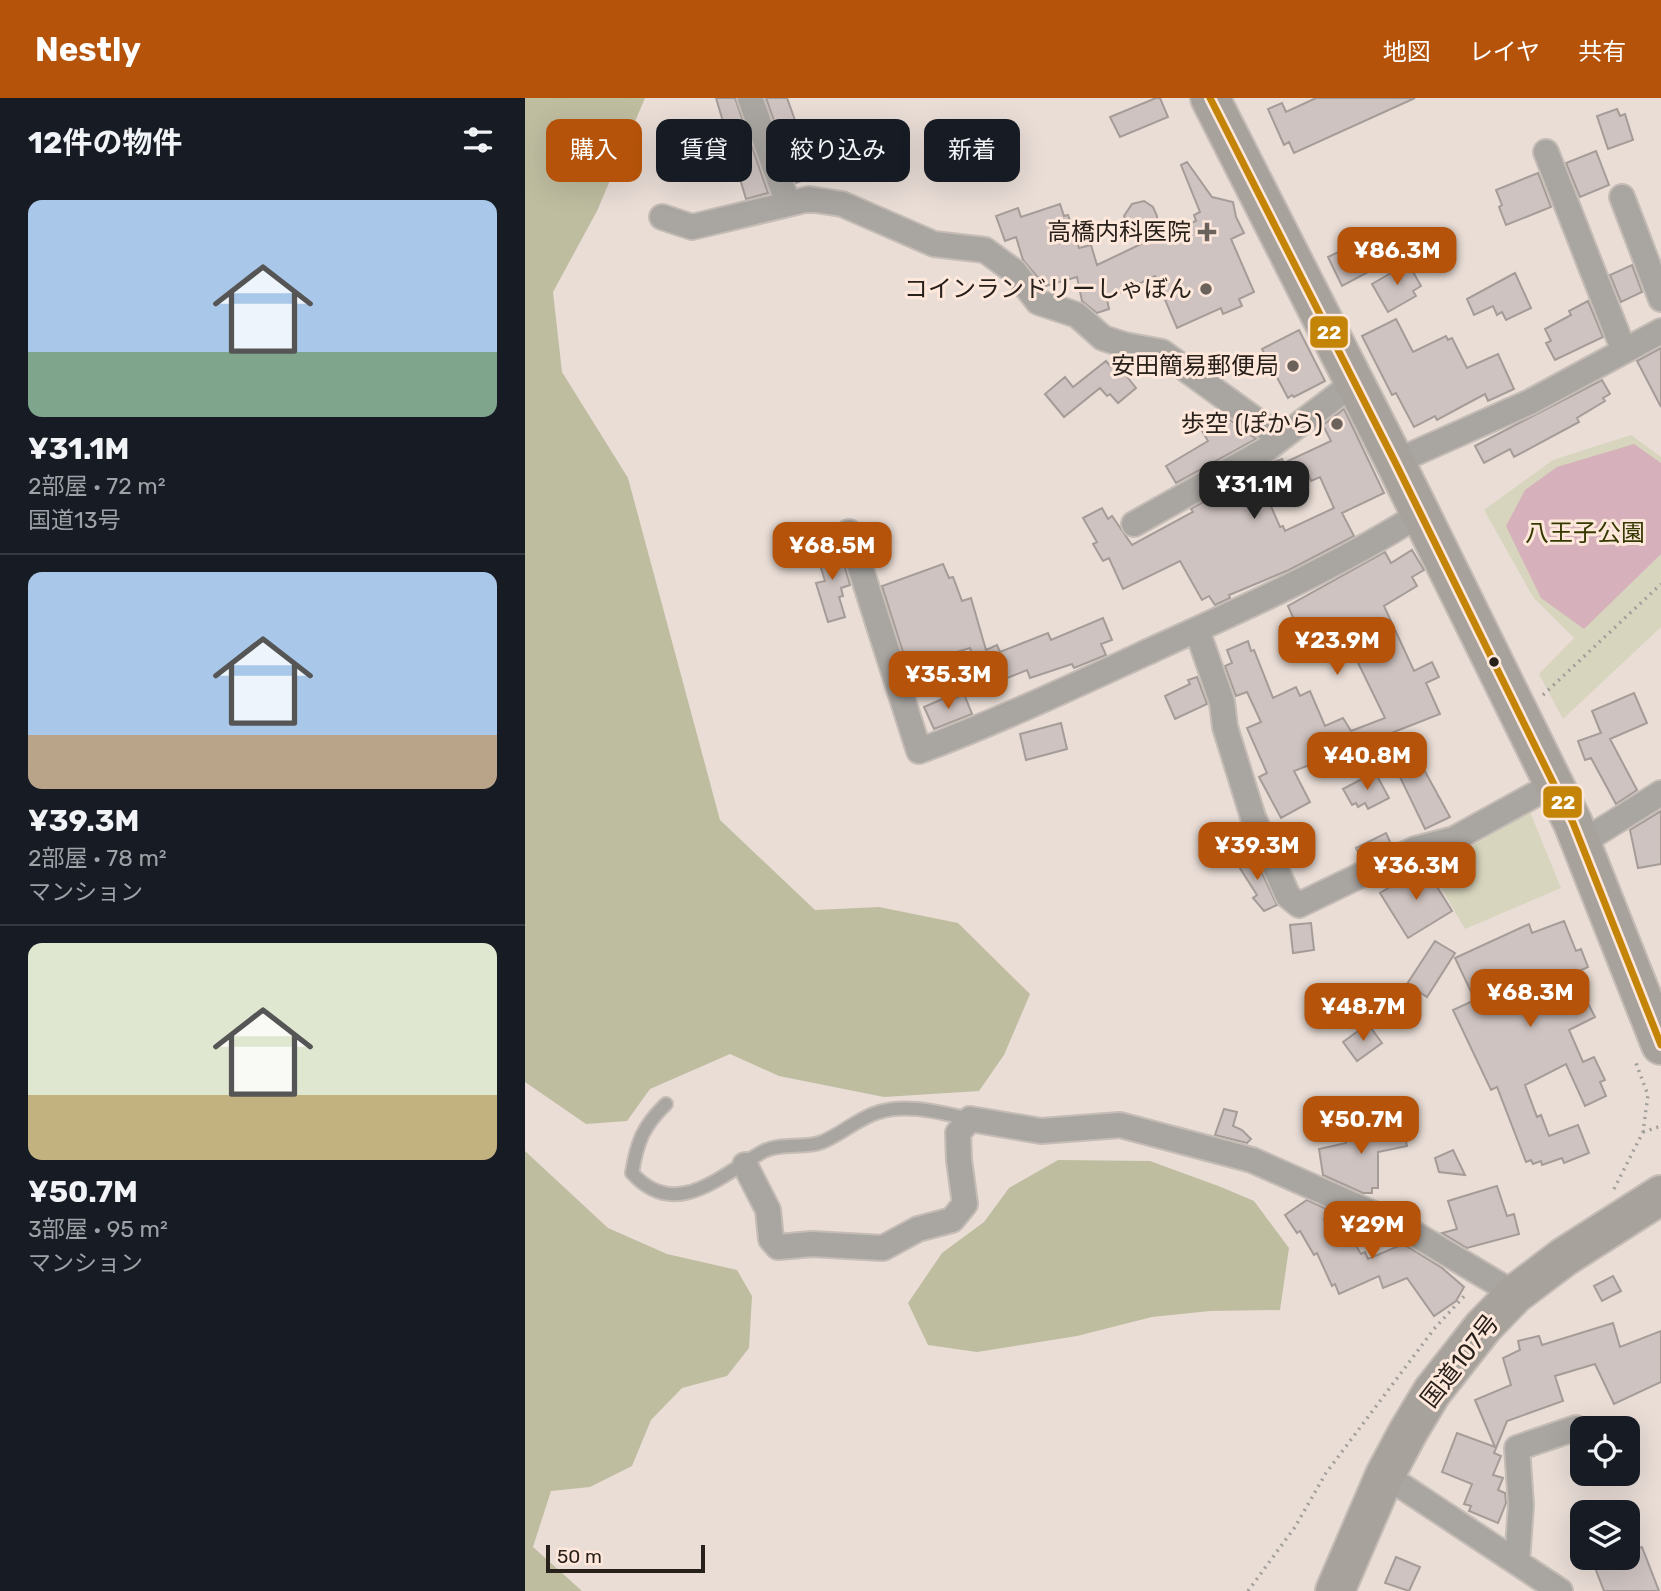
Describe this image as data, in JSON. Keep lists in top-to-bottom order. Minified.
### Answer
{"streets":{"highway":["国道107号"]},"parks":["八王子公園"],"places":{"health":["高橋内科医院"],"other":["コインランドリーしゃぼん","安田簡易郵便局","歩空 (ぽから)"]},"lines":["transit line 22"],"scale_bar":"50 m","page":{"header":"Nestly","nav":["地図","レイヤ","共有"],"heading":"12件の物件","chip":["購入","賃貸","絞り込み","新着"],"list":[{"name":"¥31.1M","note":"2部屋 · 72 m² · 国道13号"},{"name":"¥39.3M","note":"2部屋 · 78 m² · マンション"},{"name":"¥50.7M","note":"3部屋 · 95 m² · マンション"}],"price":["¥86.3M","¥31.1M","¥68.5M","¥23.9M","¥35.3M","¥40.8M","¥39.3M","¥36.3M","¥68.3M","¥48.7M","¥50.7M","¥29M"],"scale":"50 m"}}
